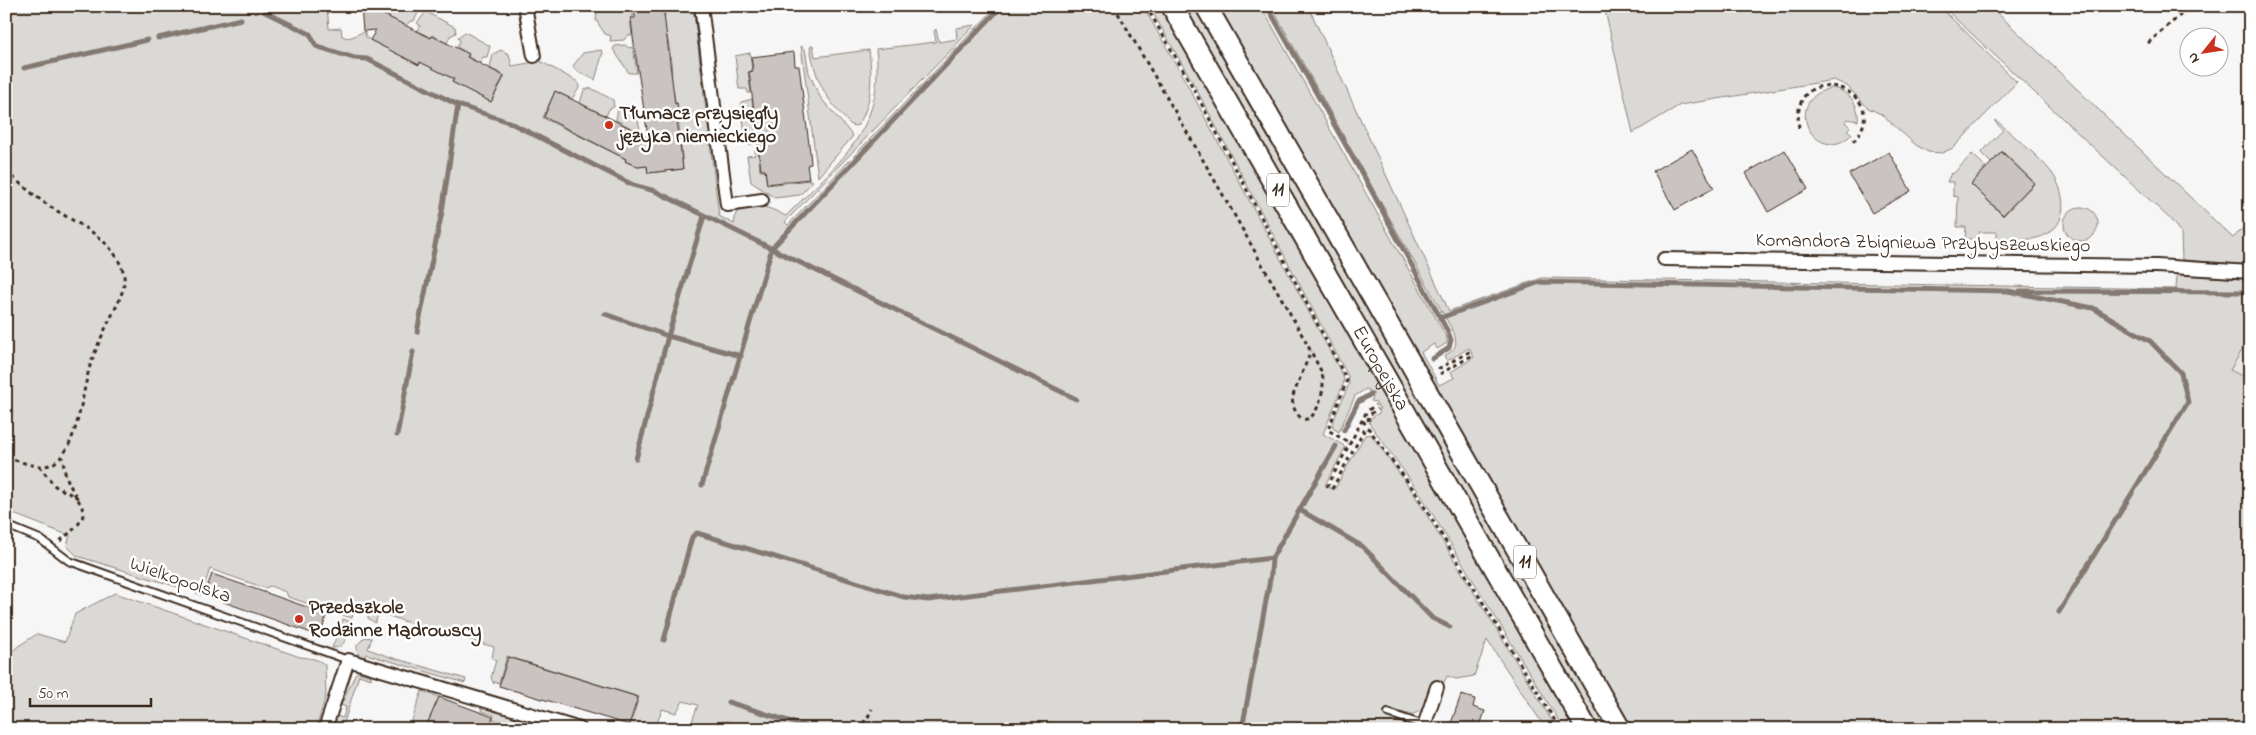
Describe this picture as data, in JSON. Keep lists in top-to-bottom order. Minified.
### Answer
{"streets":{"main road":["11","Europejska"],"street":["Komandora Zbigniewa Przybyszewskiego","Wielkopolska"]},"places":["Tłumacz przysięgły języka niemieckiego","Przedszkole Rodzinne Mądrowscy"],"scale_bar":"50 m","north":"bottom left"}
